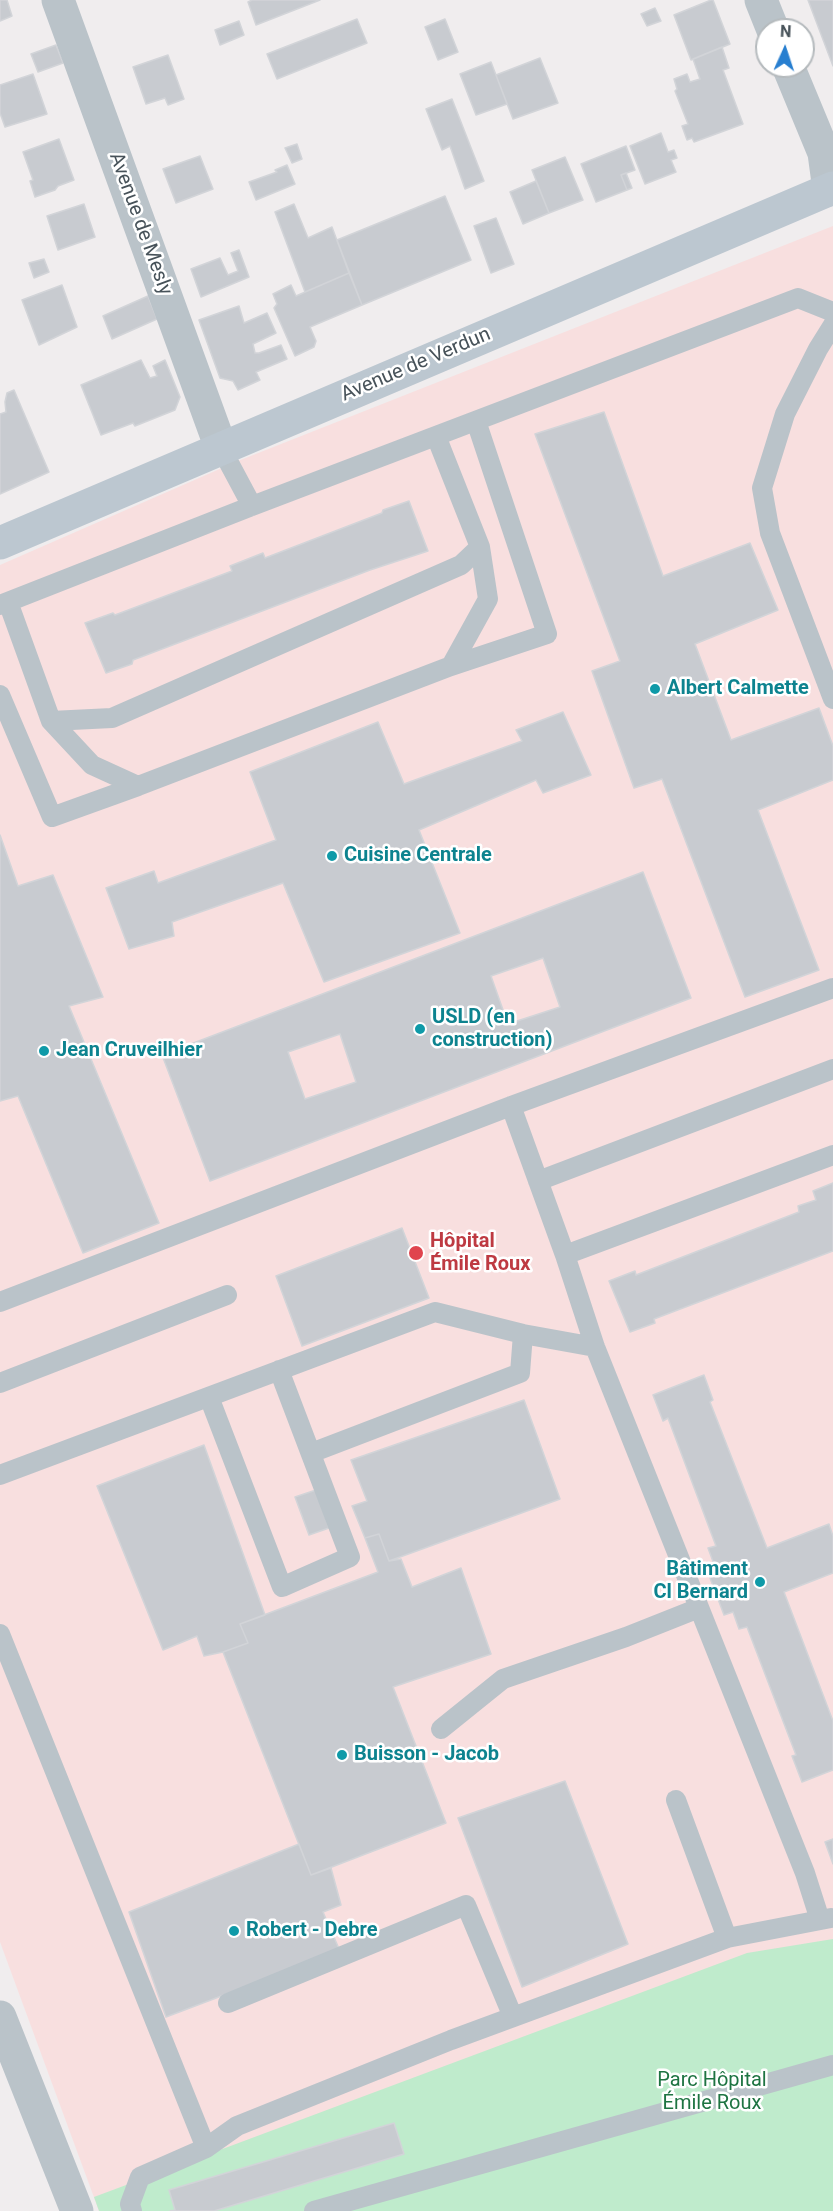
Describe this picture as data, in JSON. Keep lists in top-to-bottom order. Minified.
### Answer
{"streets":{"street":["Avenue de Mesly","Avenue de Verdun"]},"crossings":[["Avenue de Mesly","Avenue de Verdun"]],"parks":["Parc Hôpital Émile Roux"],"places":["Albert Calmette","Cuisine Centrale","USLD (en construction)","Jean Cruveilhier","Hôpital Émile Roux","Bâtiment Cl Bernard","Buisson - Jacob","Robert - Debre"],"north":"top"}
